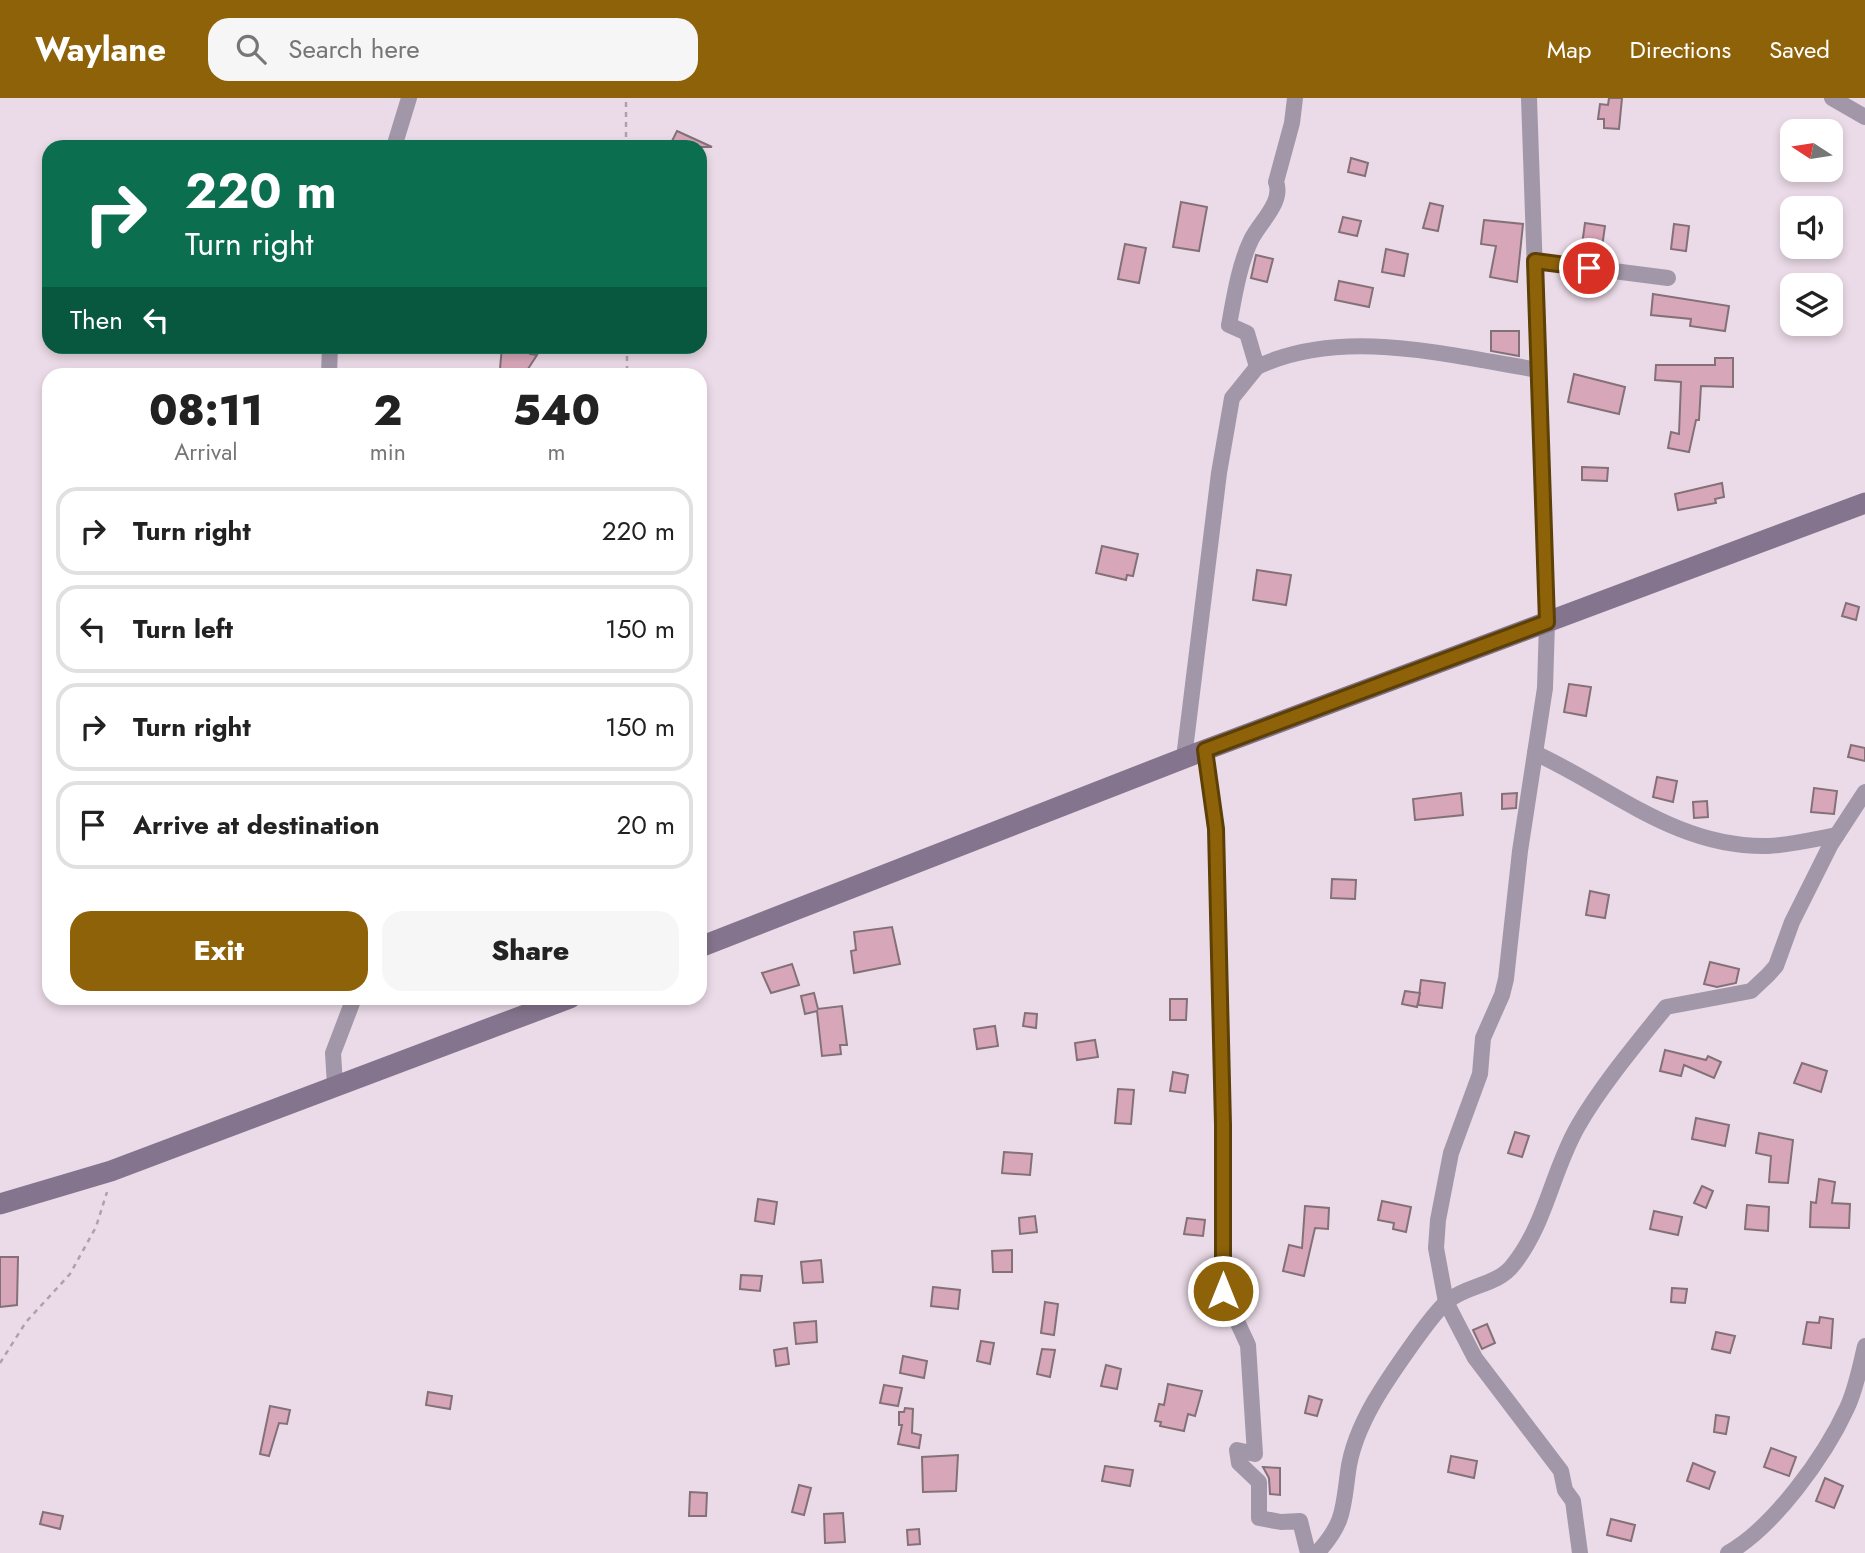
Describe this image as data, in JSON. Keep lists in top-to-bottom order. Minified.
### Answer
{"north":"left","page":{"header":"Waylane","search":"Search here","nav":["Map","Directions","Saved"],"turn":["220 m","Turn right"],"then":"Then","eta":["08:11","Arrival","2","min","540","m"],"list":[{"name":"Turn right","value":"220 m"},{"name":"Turn left","value":"150 m"},{"name":"Turn right","value":"150 m"},{"name":"Arrive at destination","value":"20 m"}],"buttons":["Exit","Share"]}}
